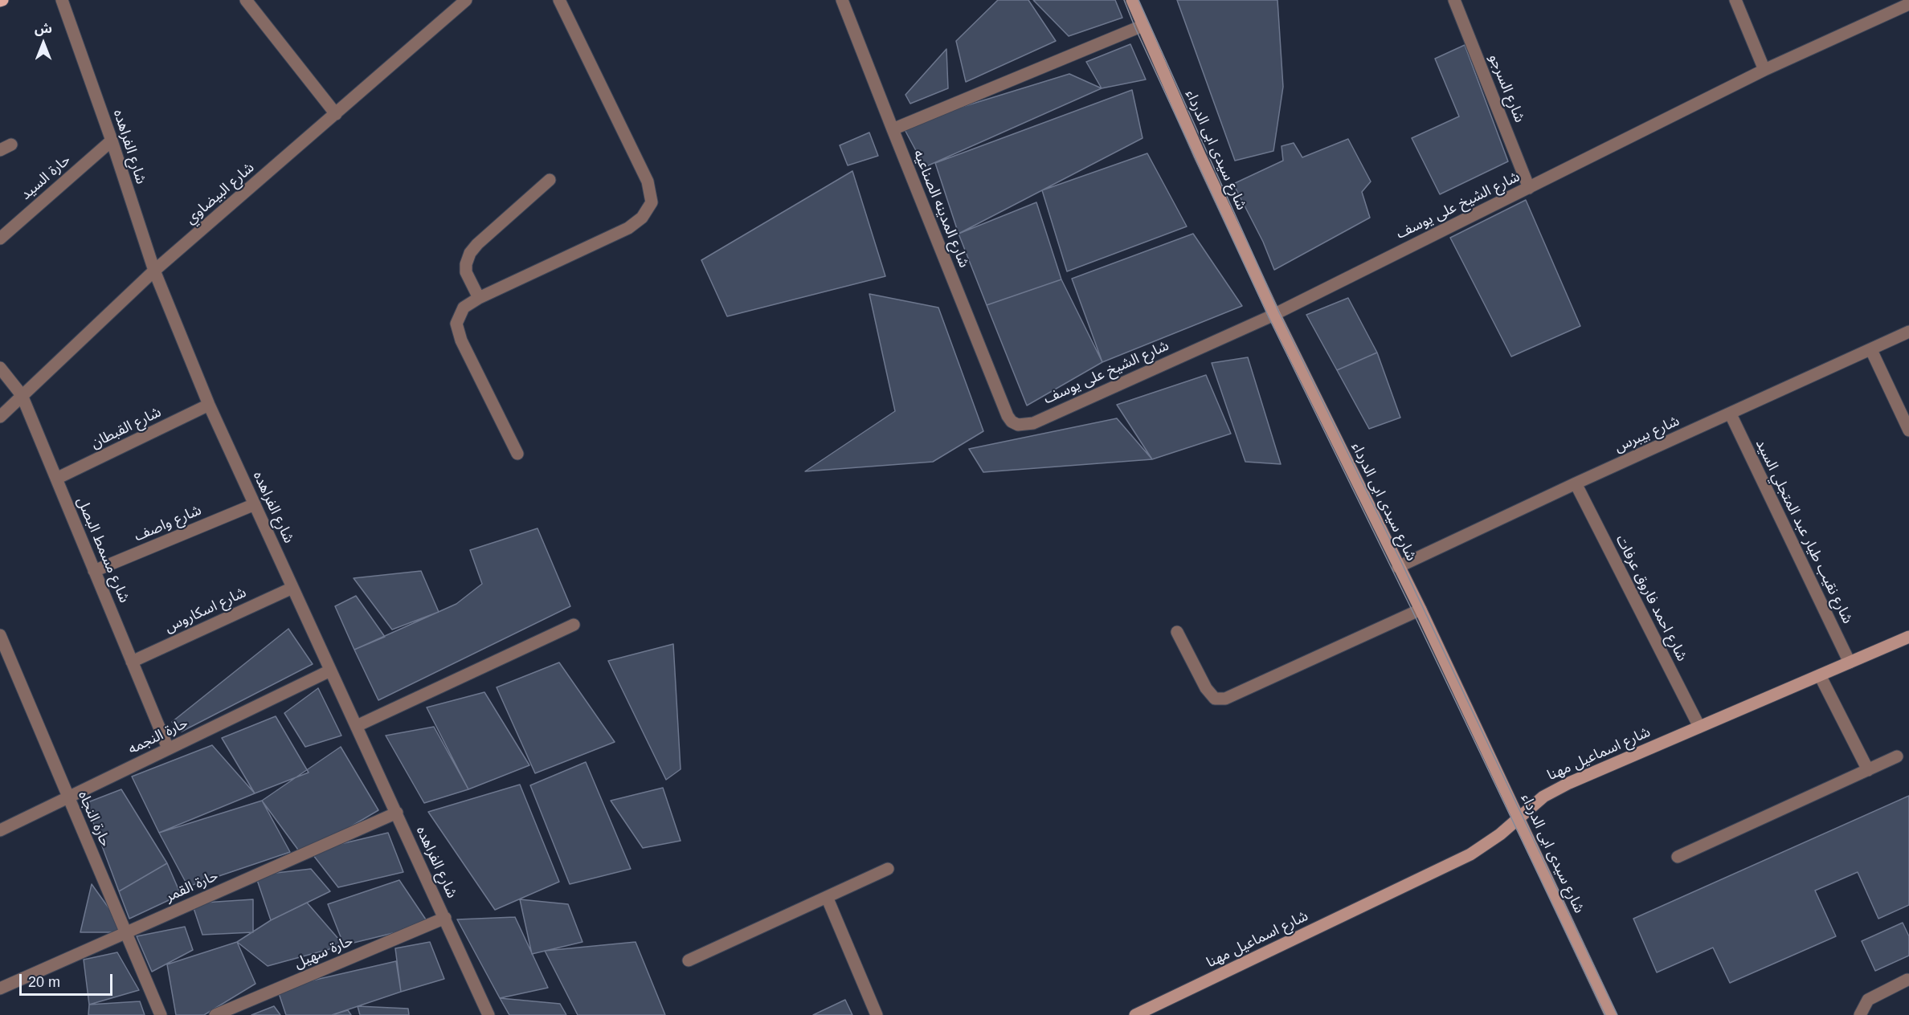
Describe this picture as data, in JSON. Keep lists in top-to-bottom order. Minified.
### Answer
{"streets":{"main road":["شارع سيدى ابى الدرداء","شارع اسماعيل مهنا"],"street":["شارع السرجو","شارع الفراهده","حارة السيد","شارع البيضاوي","شارع الشيخ على يوسف","شارع المدينه الصناعيه","شارع القبطان","شارع بيبرس","شارع واصف","شارع نقيب طيار عبد المتجلي السيد","شارع مسمط البصل","شارع احمد فاروق عرفات","شارع اسكاروس","حارة النجمه","حارة النجاه","حارة القمر","حارة سهيل"]},"crossings":[["شارع السرجو","شارع الشيخ على يوسف"],["شارع الفراهده","حارة السيد"],["شارع الفراهده","شارع البيضاوي"],["شارع الفراهده","شارع القبطان"],["شارع الفراهده","شارع واصف"],["شارع الفراهده","شارع اسكاروس"],["شارع الفراهده","حارة النجمه"],["شارع الفراهده","حارة القمر"],["شارع الفراهده","حارة سهيل"],["شارع سيدى ابى الدرداء","شارع الشيخ على يوسف"],["شارع سيدى ابى الدرداء","شارع بيبرس"],["شارع سيدى ابى الدرداء","شارع اسماعيل مهنا"],["شارع البيضاوي","شارع مسمط البصل"],["شارع الشيخ على يوسف","شارع المدينه الصناعيه"],["شارع القبطان","شارع مسمط البصل"],["شارع بيبرس","شارع نقيب طيار عبد المتجلي السيد"],["شارع بيبرس","شارع احمد فاروق عرفات"],["شارع واصف","شارع مسمط البصل"],["شارع نقيب طيار عبد المتجلي السيد","شارع اسماعيل مهنا"],["شارع مسمط البصل","شارع اسكاروس"],["شارع مسمط البصل","حارة النجمه"],["شارع احمد فاروق عرفات","شارع اسماعيل مهنا"],["حارة النجمه","حارة النجاه"],["حارة النجاه","حارة القمر"]],"scale_bar":"20 m","north":"top"}
